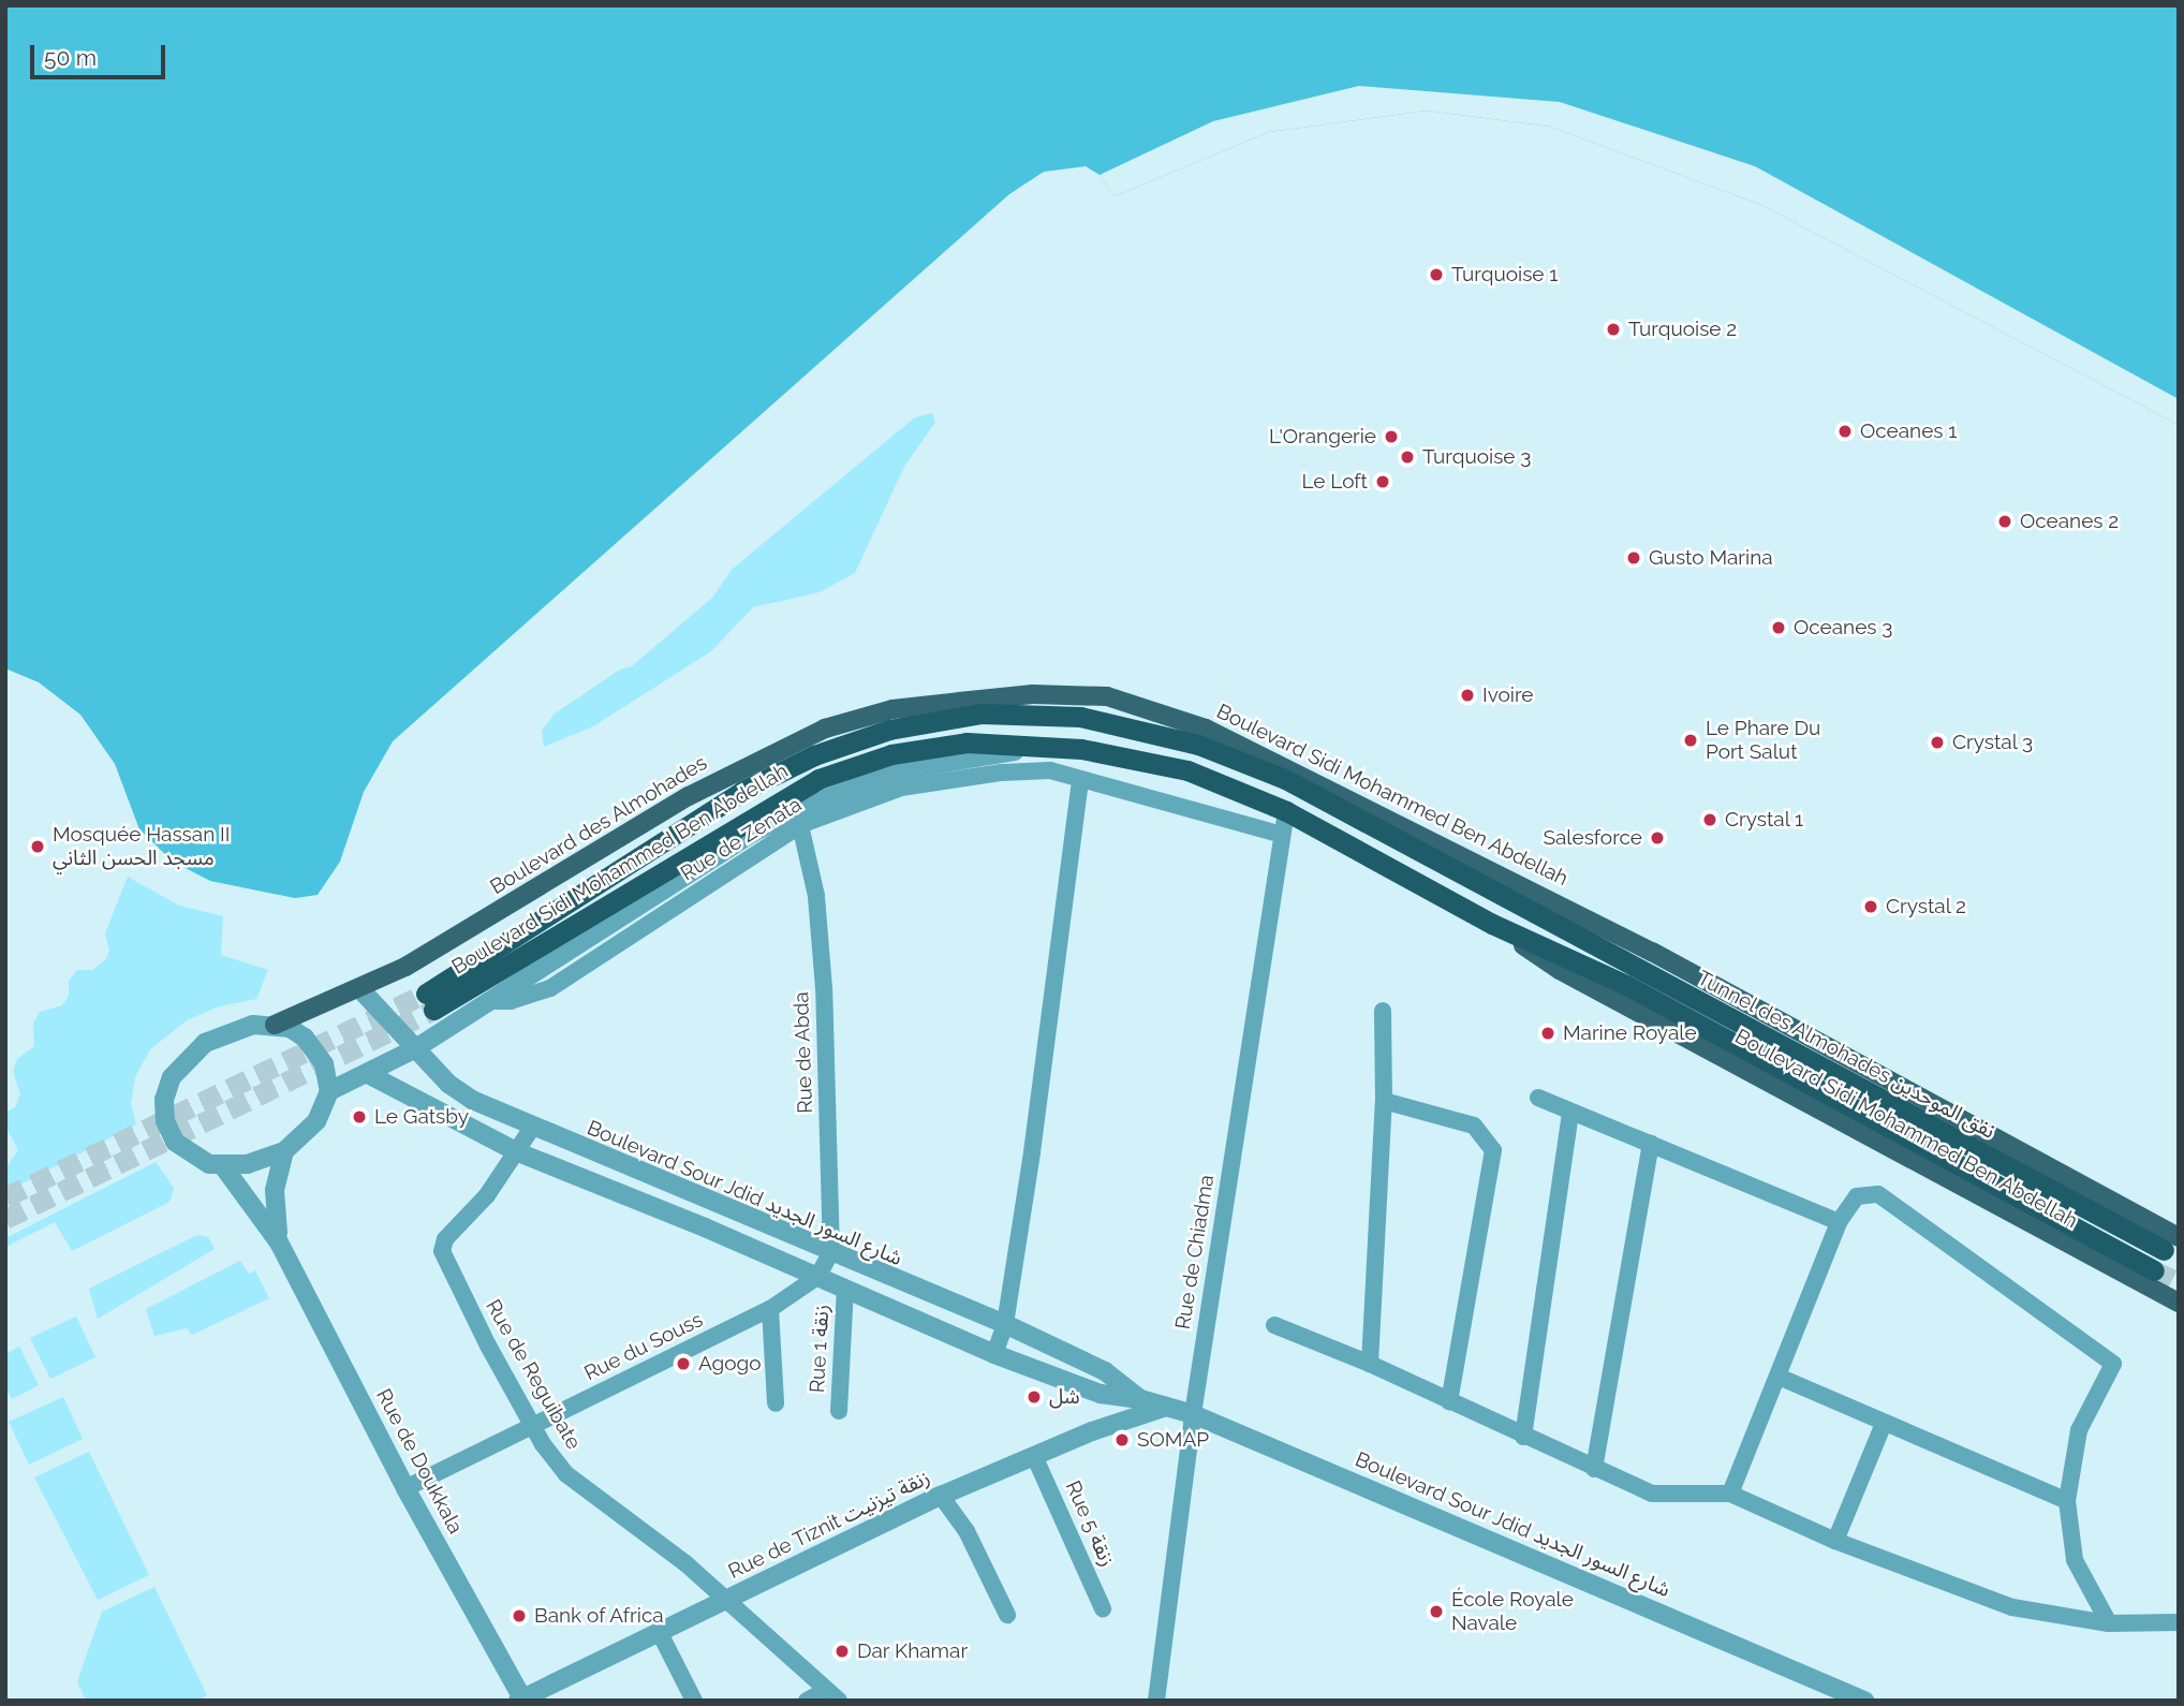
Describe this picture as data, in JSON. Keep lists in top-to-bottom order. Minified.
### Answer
{"streets":{"highway":["Boulevard Sidi Mohammed Ben Abdellah","Tunnel des Almohades نفق الموحدين"],"main road":["Boulevard des Almohades"],"street":["Rue de Zenata","Rue de Abda","Boulevard Sour Jdid شارع السور الجديد","Rue de Chiadma","Rue du Souss","Rue 1 زنقة","Rue de Reguibate","Rue de Doukkala","Rue 5 زنقة","Rue de Tiznit زنقة تيزنيت"]},"crossings":[["Boulevard Sidi Mohammed Ben Abdellah","Boulevard des Almohades"],["Boulevard Sidi Mohammed Ben Abdellah","Tunnel des Almohades نفق الموحدين"],["Boulevard Sidi Mohammed Ben Abdellah","Rue de Chiadma"],["Boulevard des Almohades","Boulevard Sour Jdid شارع السور الجديد"],["Boulevard des Almohades","Rue de Doukkala"],["Rue de Zenata","Rue de Abda"],["Rue de Zenata","Rue de Chiadma"],["Rue de Abda","Boulevard Sour Jdid شارع السور الجديد"],["Boulevard Sour Jdid شارع السور الجديد","Rue de Chiadma"],["Boulevard Sour Jdid شارع السور الجديد","Rue du Souss"],["Boulevard Sour Jdid شارع السور الجديد","Rue 1 زنقة"],["Boulevard Sour Jdid شارع السور الجديد","Rue de Reguibate"],["Boulevard Sour Jdid شارع السور الجديد","Rue de Tiznit زنقة تيزنيت"],["Rue du Souss","Rue 1 زنقة"],["Rue du Souss","Rue de Reguibate"],["Rue du Souss","Rue de Doukkala"],["Rue de Reguibate","Rue de Tiznit زنقة تيزنيت"],["Rue de Doukkala","Rue de Tiznit زنقة تيزنيت"],["Rue 5 زنقة","Rue de Tiznit زنقة تيزنيت"]],"places":["Turquoise 1","Turquoise 2","Oceanes 1","L'Orangerie","Turquoise 3","Le Loft","Oceanes 2","Gusto Marina","Oceanes 3","Ivoire","Le Phare Du Port Salut","Crystal 3","Crystal 1","Salesforce","Mosquée Hassan II مسجد الحسن الثاني","Crystal 2","Marine Royale","Le Gatsby","Agogo","شل","SOMAP","École Royale Navale","Bank of Africa","Dar Khamar"],"scale_bar":"50 m"}
